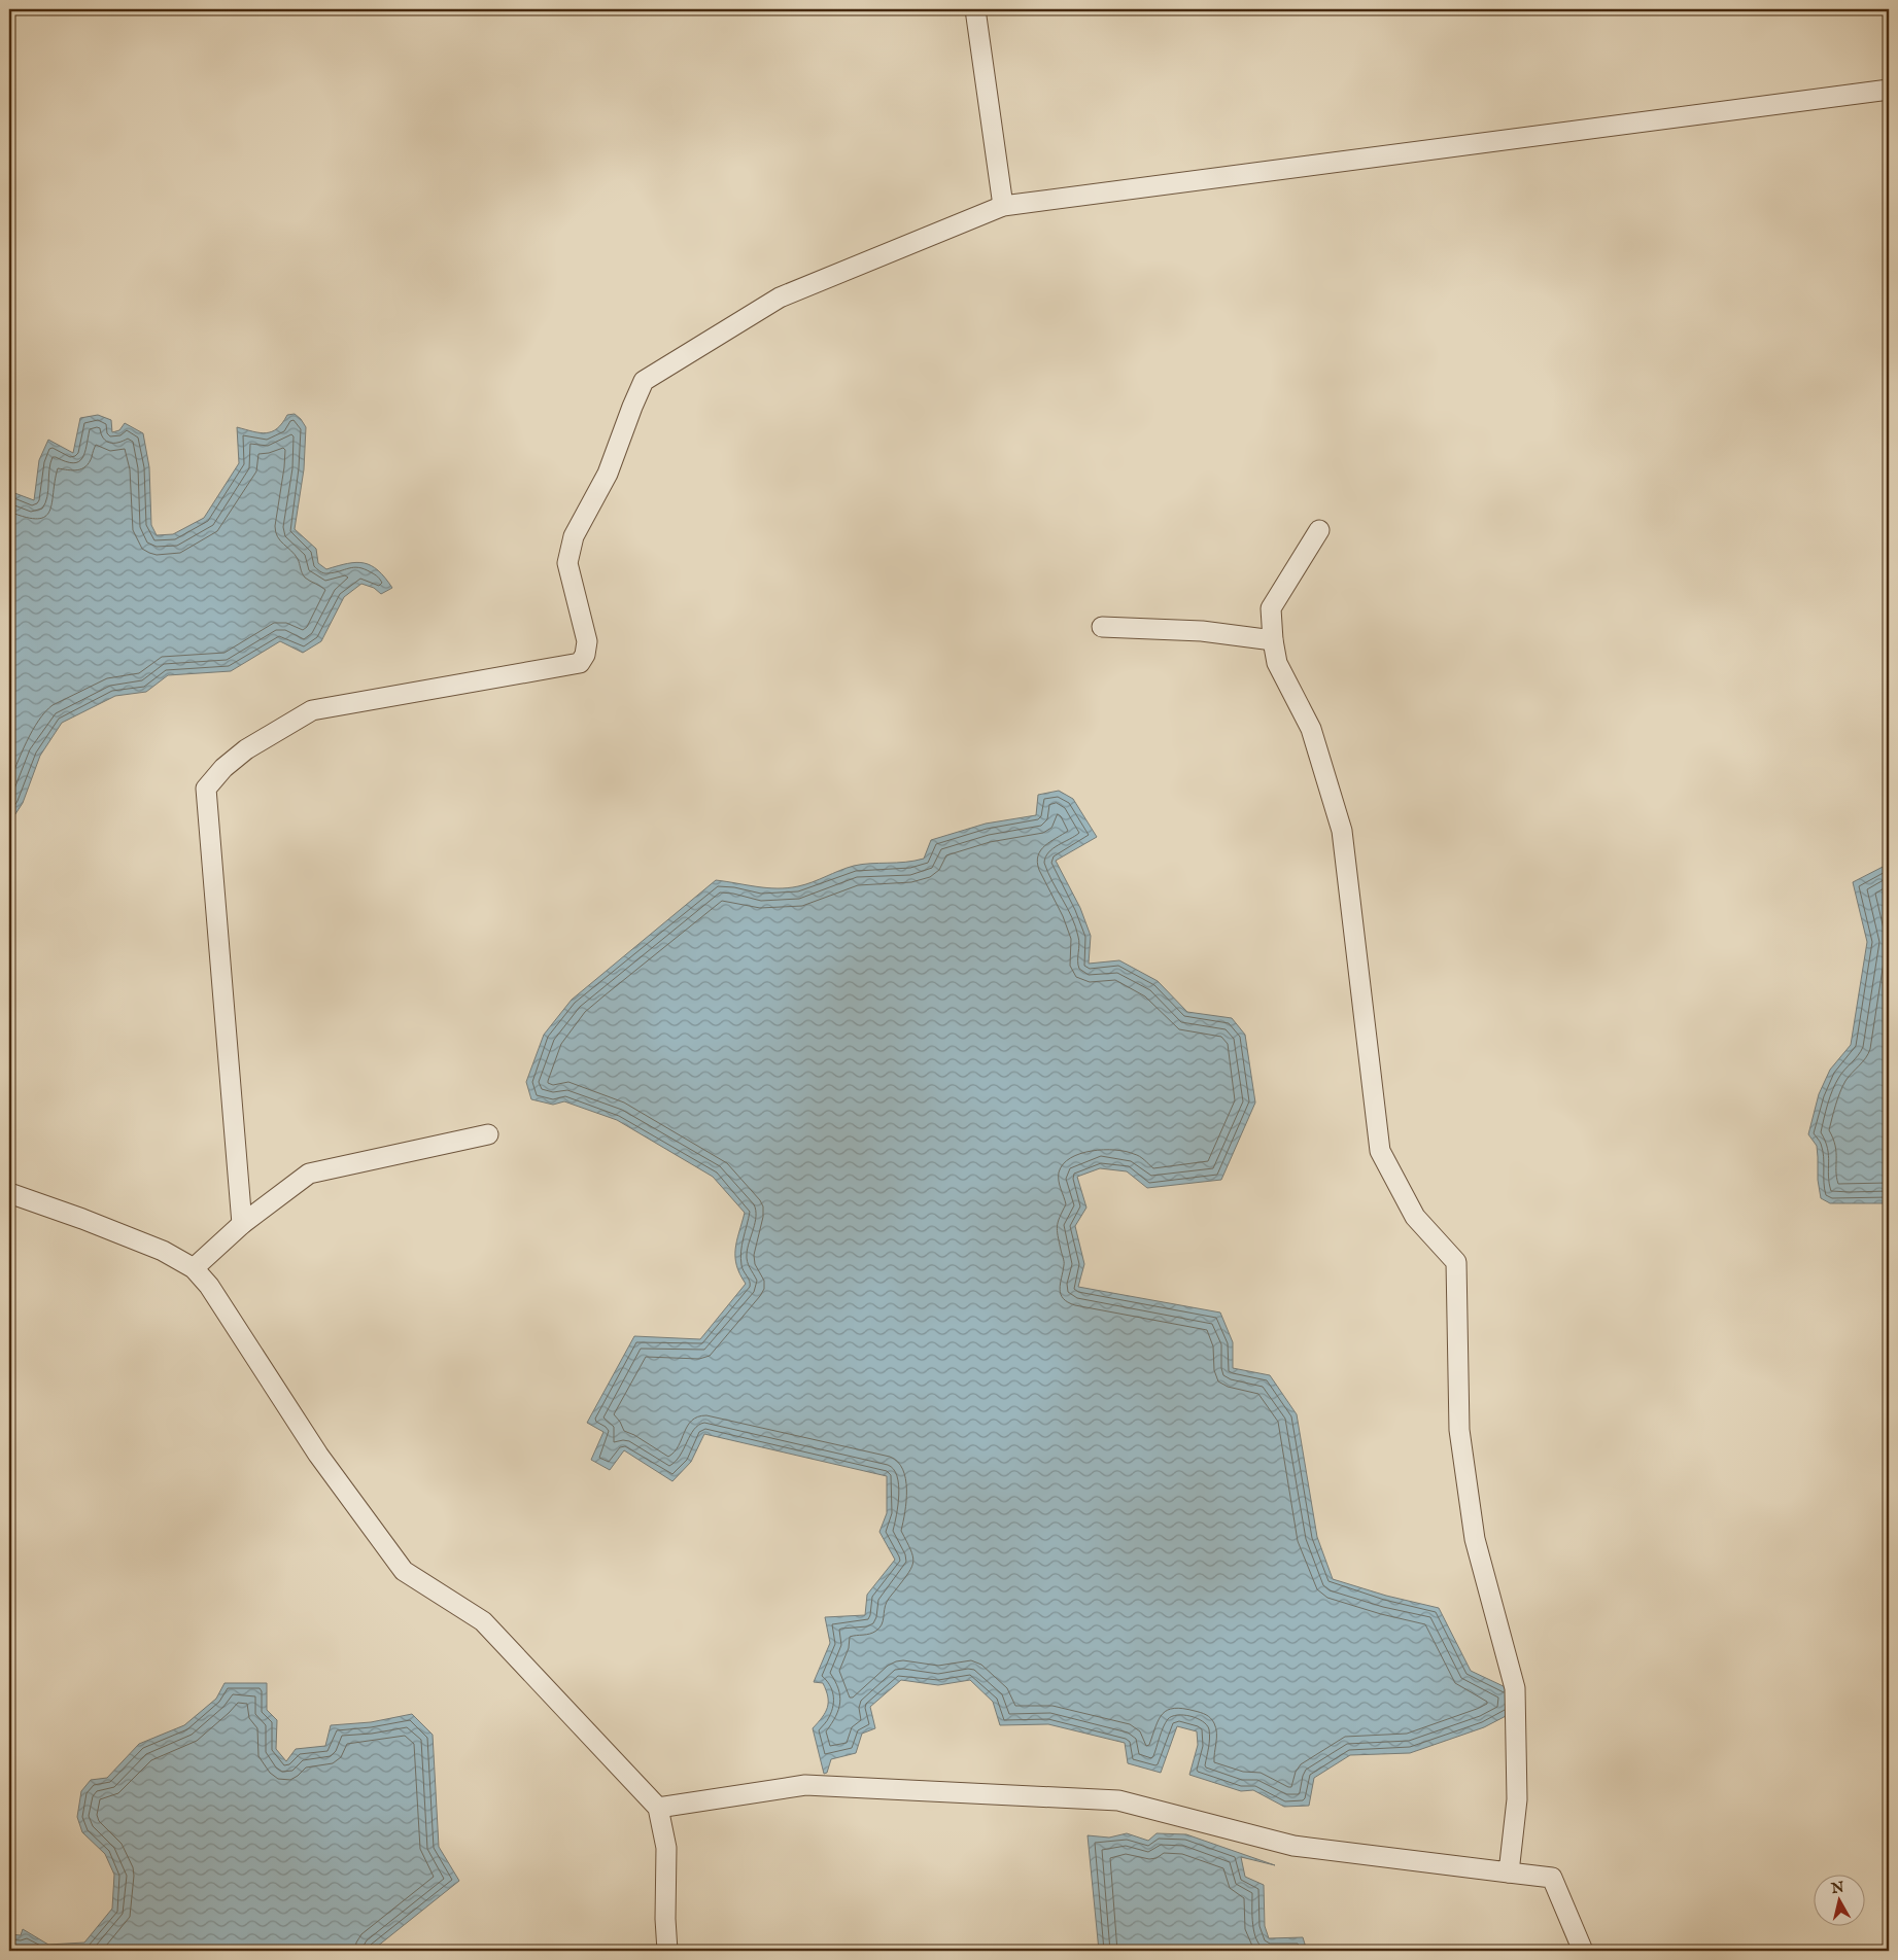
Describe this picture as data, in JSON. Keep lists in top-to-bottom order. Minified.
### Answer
{"north":"top"}
